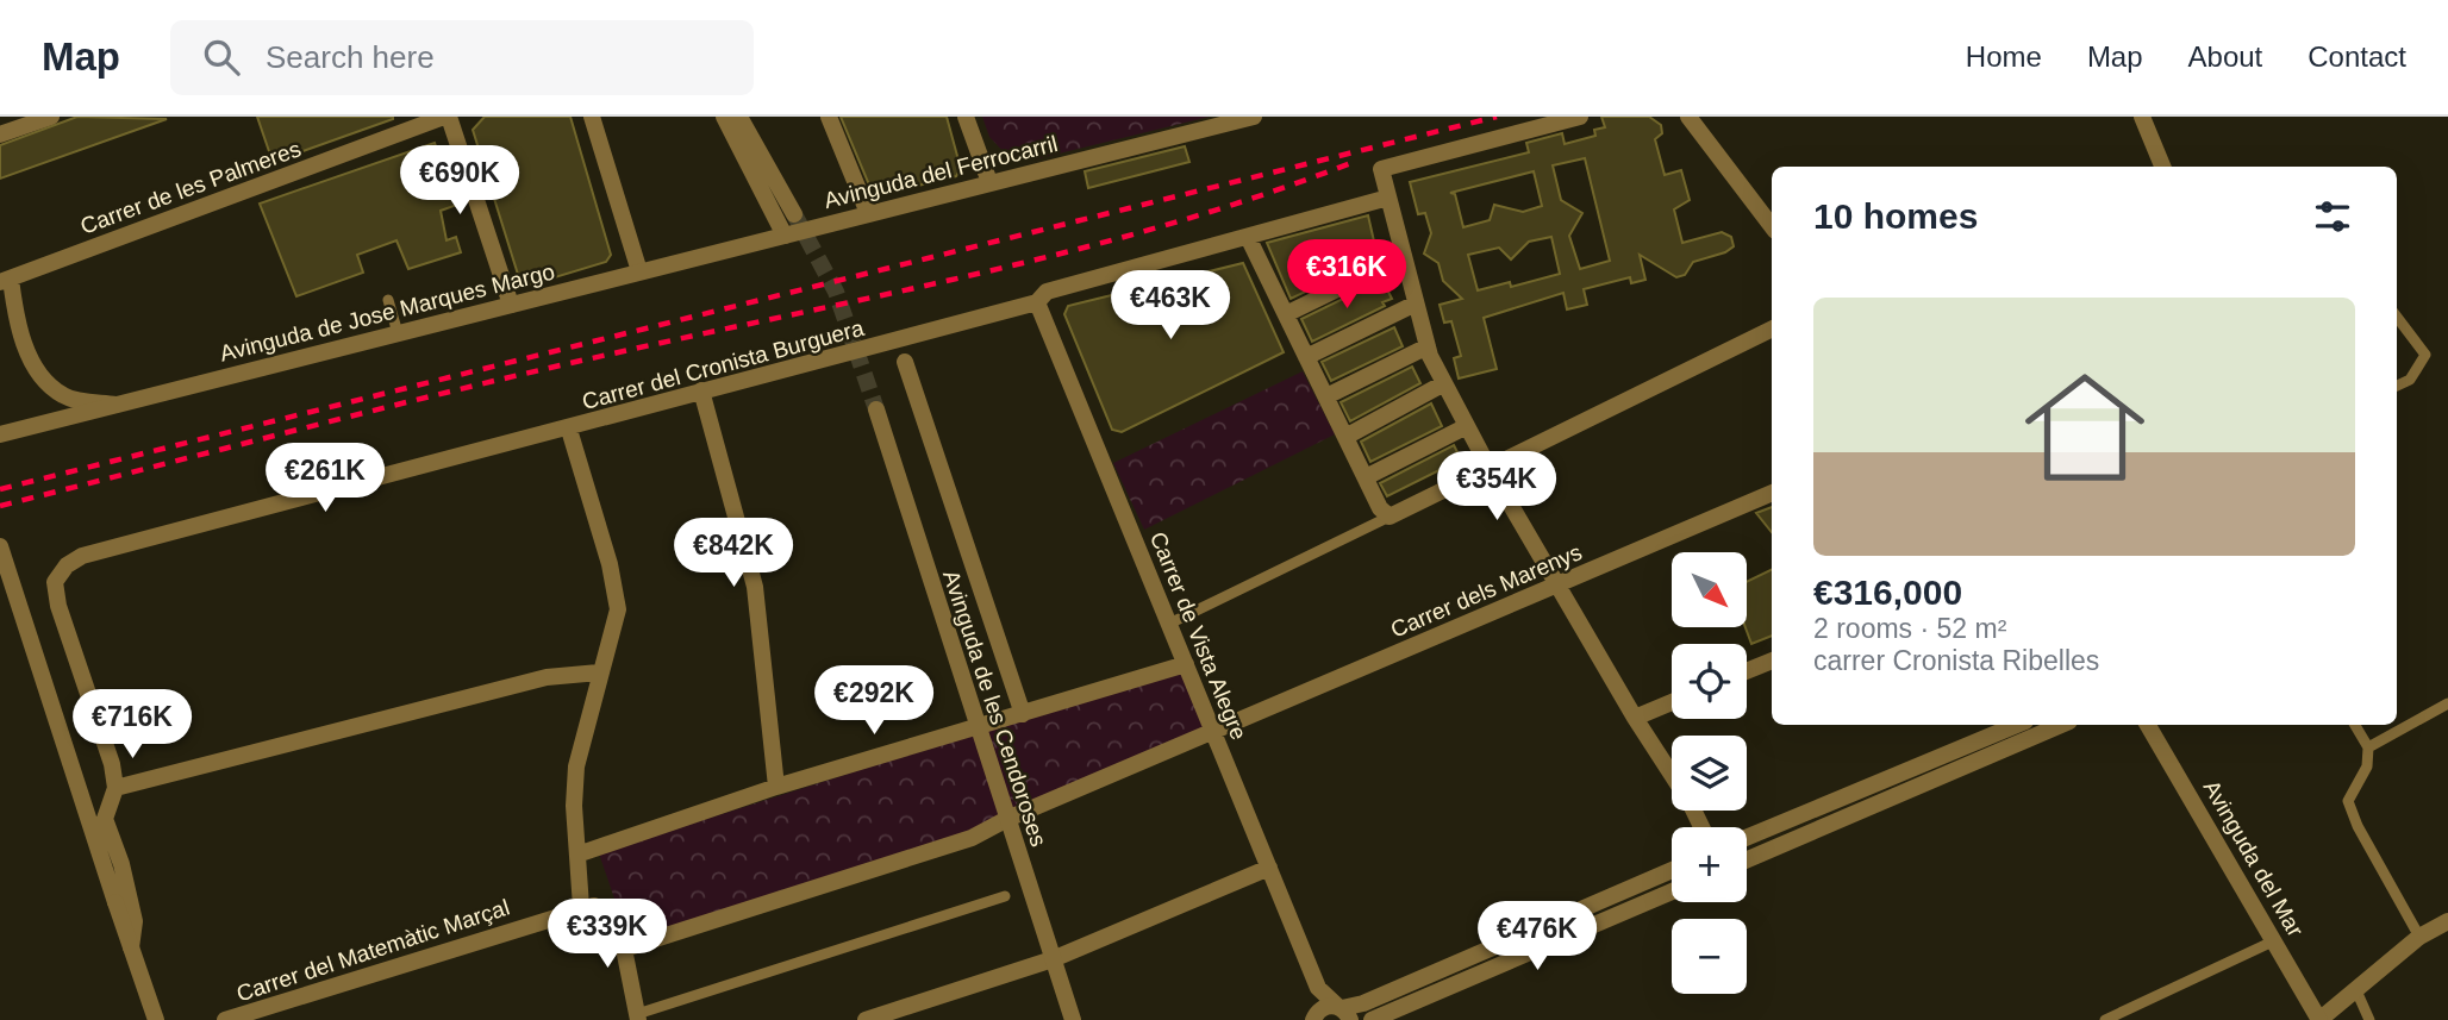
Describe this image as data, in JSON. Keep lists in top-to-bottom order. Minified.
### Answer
{"streets":{"street":["Avinguda del Ferrocarril","Carrer de les Palmeres","Avinguda de Jose Marques Margo","Carrer del Cronista Burguera","Carrer dels Marenys","Carrer de Vista Alegre","Avinguda de les Cendoroses","Avinguda del Mar","Carrer del Matemàtic Marçal"]},"crossings":[["Avinguda del Ferrocarril","Avinguda de Jose Marques Margo"],["Carrer del Cronista Burguera","Carrer de Vista Alegre"],["Carrer dels Marenys","Carrer de Vista Alegre"],["Carrer dels Marenys","Avinguda de les Cendoroses"]],"north":"bottom right","page":{"header":"Map","search":"Search here","nav":["Home","Map","About","Contact"],"price":["€690K","€316K","€463K","€261K","€354K","€842K","€292K","€716K","€339K","€476K"],"heading":"10 homes","list":[{"name":"€316,000","note":"2 rooms · 52 m² · carrer Cronista Ribelles"}],"map_buttons":["+","−"]}}
